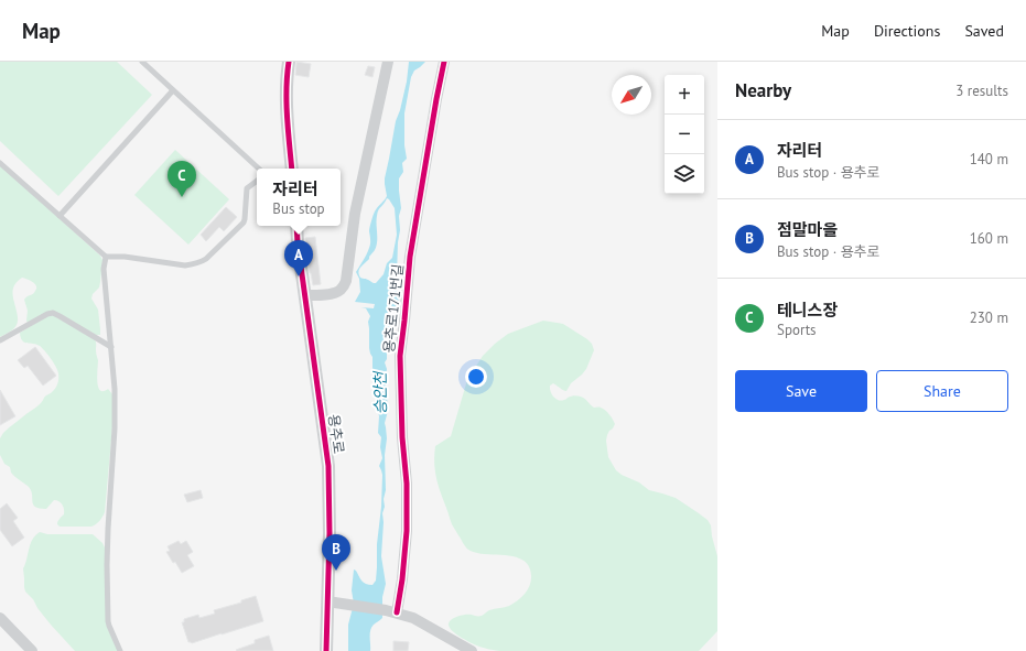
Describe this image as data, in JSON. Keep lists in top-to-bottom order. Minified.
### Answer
{"streets":{"street":["용추로171번길","용추로"]},"water":["승안천"],"north":"bottom left","page":{"header":"Map","nav":["Map","Directions","Saved"],"heading":["Nearby","3 results"],"map_buttons":["+","−"],"list":[{"mark":"A","name":"자리터","note":"Bus stop · 용추로","value":"140 m"},{"mark":"B","name":"점말마을","note":"Bus stop · 용추로","value":"160 m"},{"mark":"C","name":"테니스장","note":"Sports","value":"230 m"}],"pins":["C","A","B"],"popup":["자리터","Bus stop"],"buttons":["Save","Share"]}}
